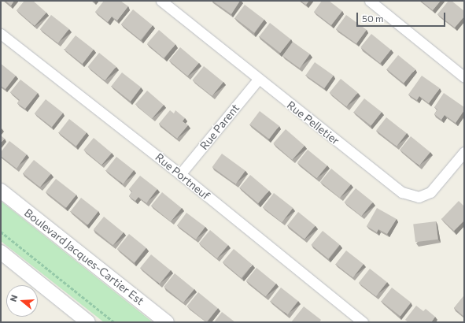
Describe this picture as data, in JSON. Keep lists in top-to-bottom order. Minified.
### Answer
{"streets":{"main road":["Boulevard Jacques-Cartier Est"],"street":["Rue Pelletier","Rue Parent","Rue Portneuf"]},"crossings":[["Rue Pelletier","Rue Parent"],["Rue Parent","Rue Portneuf"]],"scale_bar":"50 m","north":"left"}
